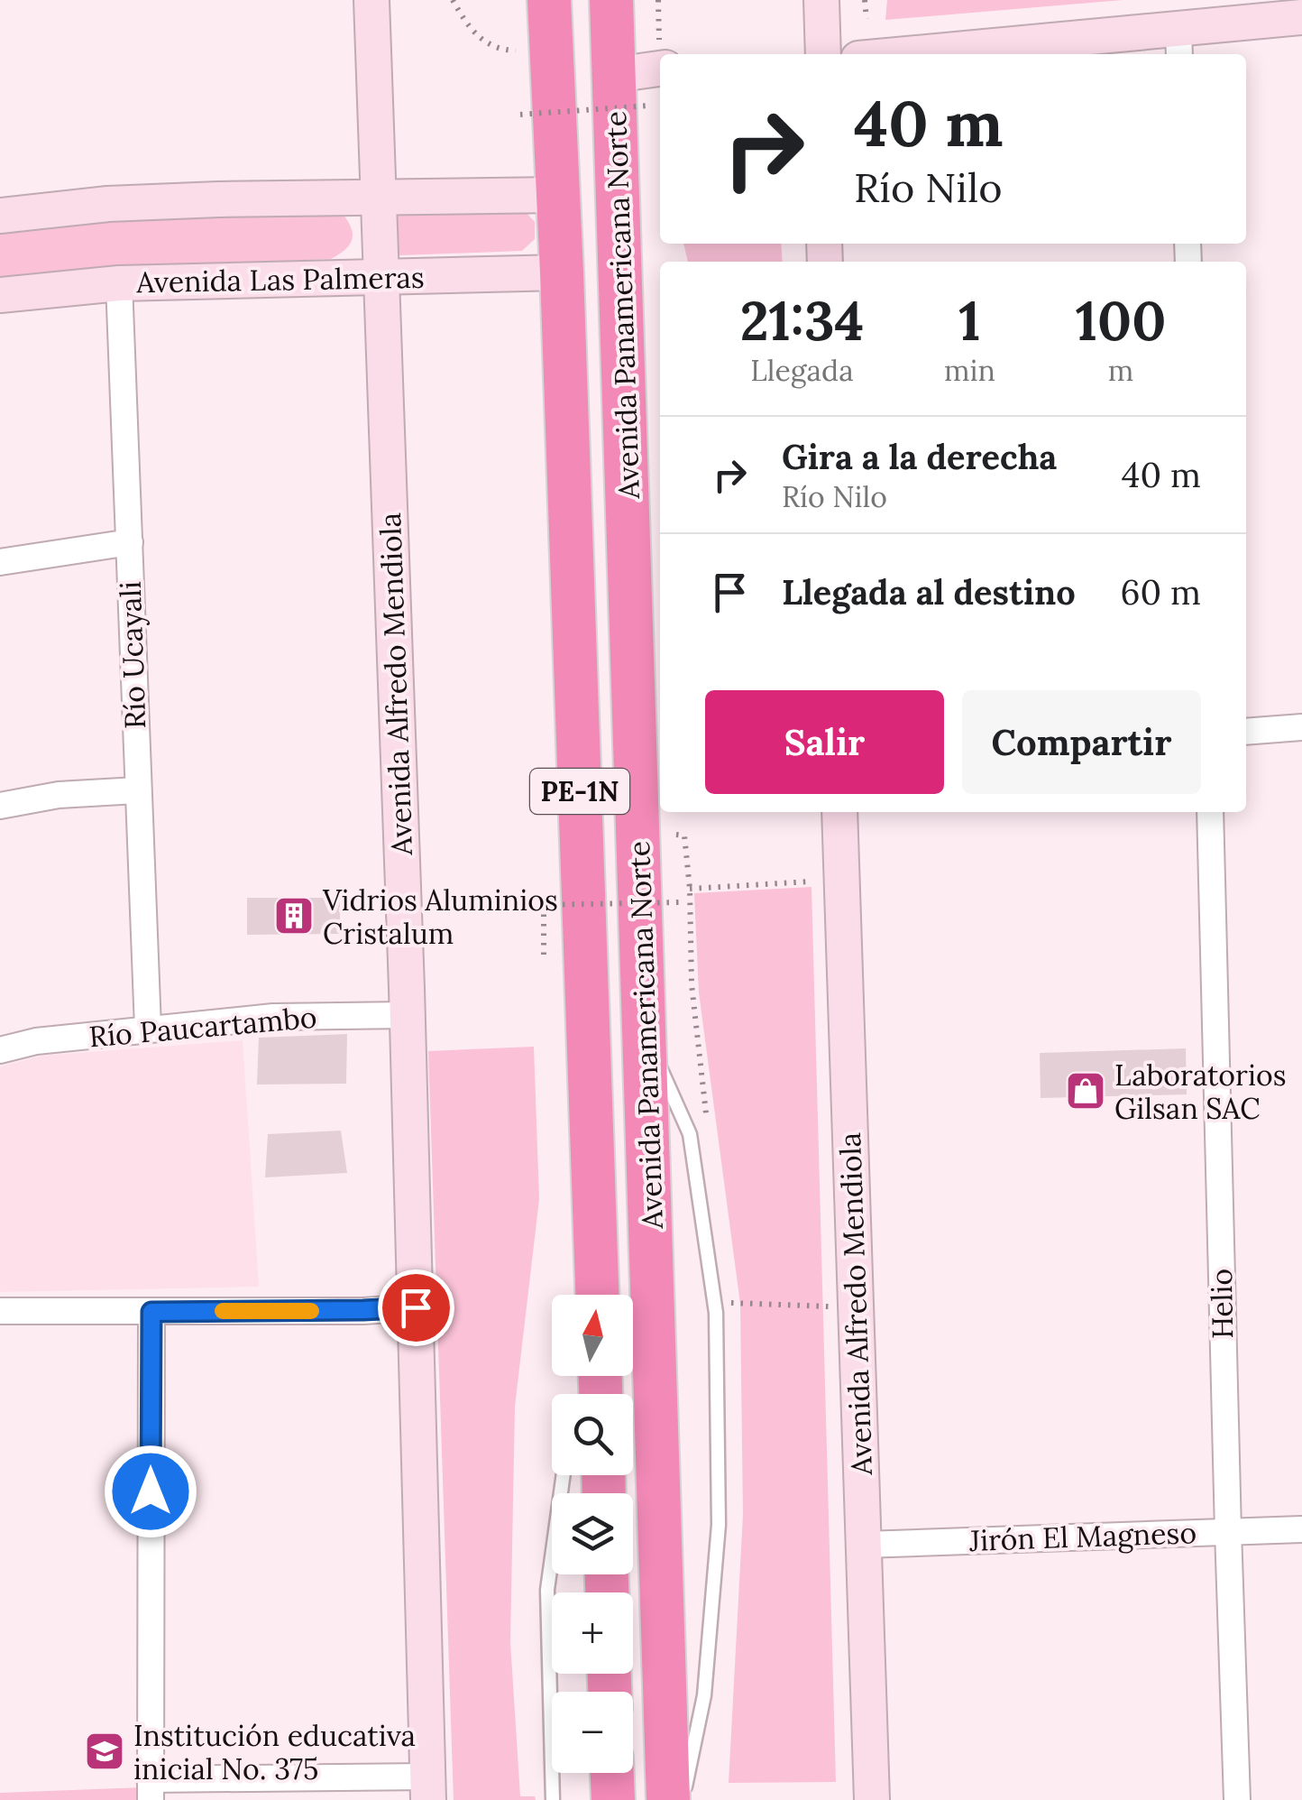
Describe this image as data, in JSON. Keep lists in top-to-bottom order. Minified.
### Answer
{"streets":{"highway":["Avenida Panamericana Norte","PE-1N"],"main road":["Avenida Las Palmeras","Avenida Alfredo Mendiola"],"street":["Río Ucayali","Río Paucartambo","Helio","Jirón El Magneso"]},"crossings":[["Avenida Las Palmeras","Avenida Panamericana Norte"],["Avenida Las Palmeras","Río Ucayali"],["Avenida Las Palmeras","Avenida Alfredo Mendiola"],["Río Ucayali","Río Paucartambo"],["Avenida Alfredo Mendiola","Río Paucartambo"],["Avenida Alfredo Mendiola","Jirón El Magneso"],["Helio","Jirón El Magneso"]],"places":{"building":["Vidrios Aluminios Cristalum"],"shop":["Laboratorios Gilsan SAC"],"school or university":["Institución educativa inicial No. 375"]},"north":"top","page":{"turn":["40 m","Río Nilo"],"eta":["21:34","Llegada","1","min","100","m"],"list":[{"name":"Gira a la derecha","note":"Río Nilo","value":"40 m"},{"name":"Llegada al destino","value":"60 m"}],"buttons":["Salir","Compartir"],"map_buttons":["+","−"]}}
